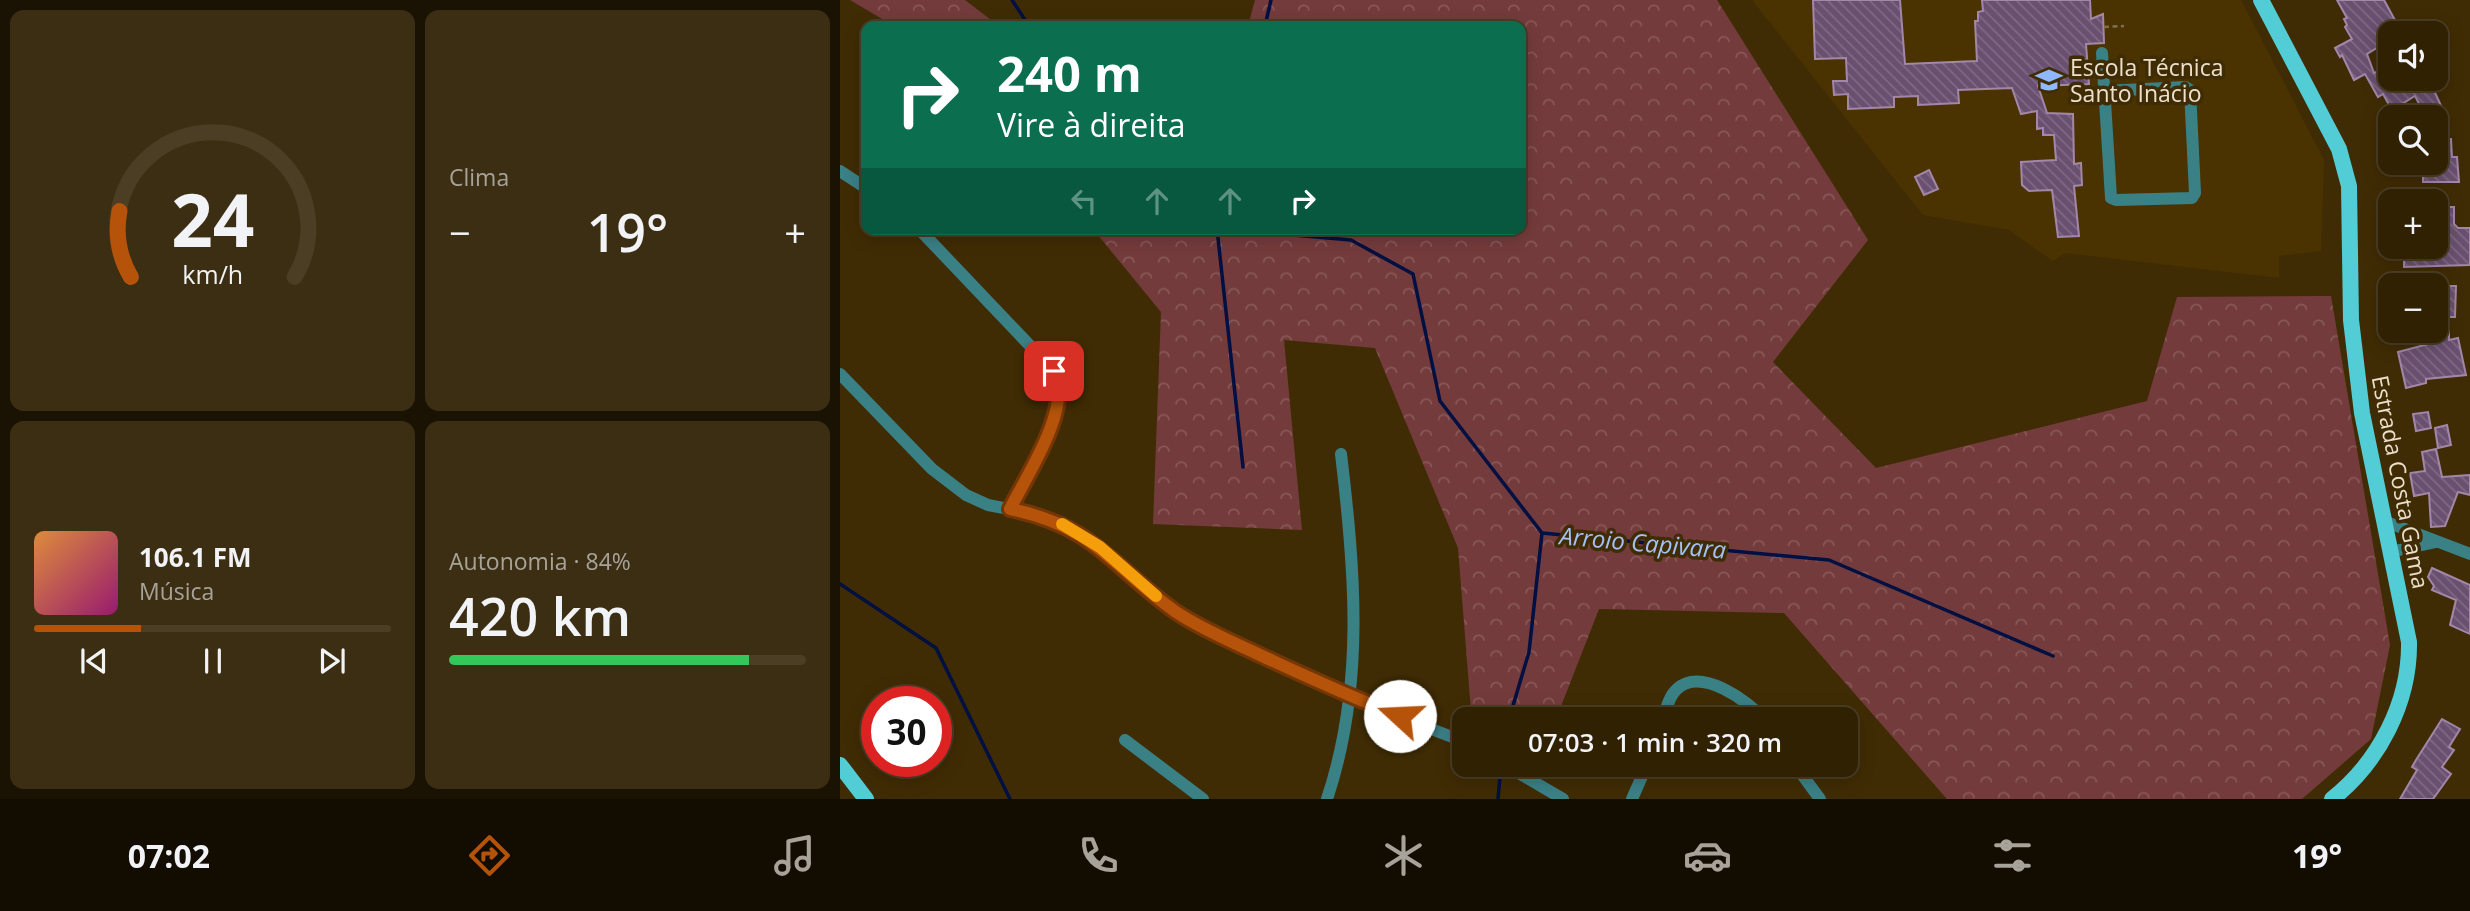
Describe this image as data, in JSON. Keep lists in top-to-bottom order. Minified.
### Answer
{"streets":{"main road":["Estrada Costa Gama"]},"water":["Arroio Capivara"],"places":{"school or university":["Escola Técnica Santo Inácio"]},"page":{"tile":["Clima",["Autonomia · 84%","420 km"]],"map_buttons":["+","−"],"turn":["240 m","Vire à direita"],"heat":["−","19°","+"],"song":["106.1 FM","Música"],"limit":"30","trip":"07:03 · 1 min · 320 m","tabs":["07:02","19°"],"gauge":["24","km/h"]}}
